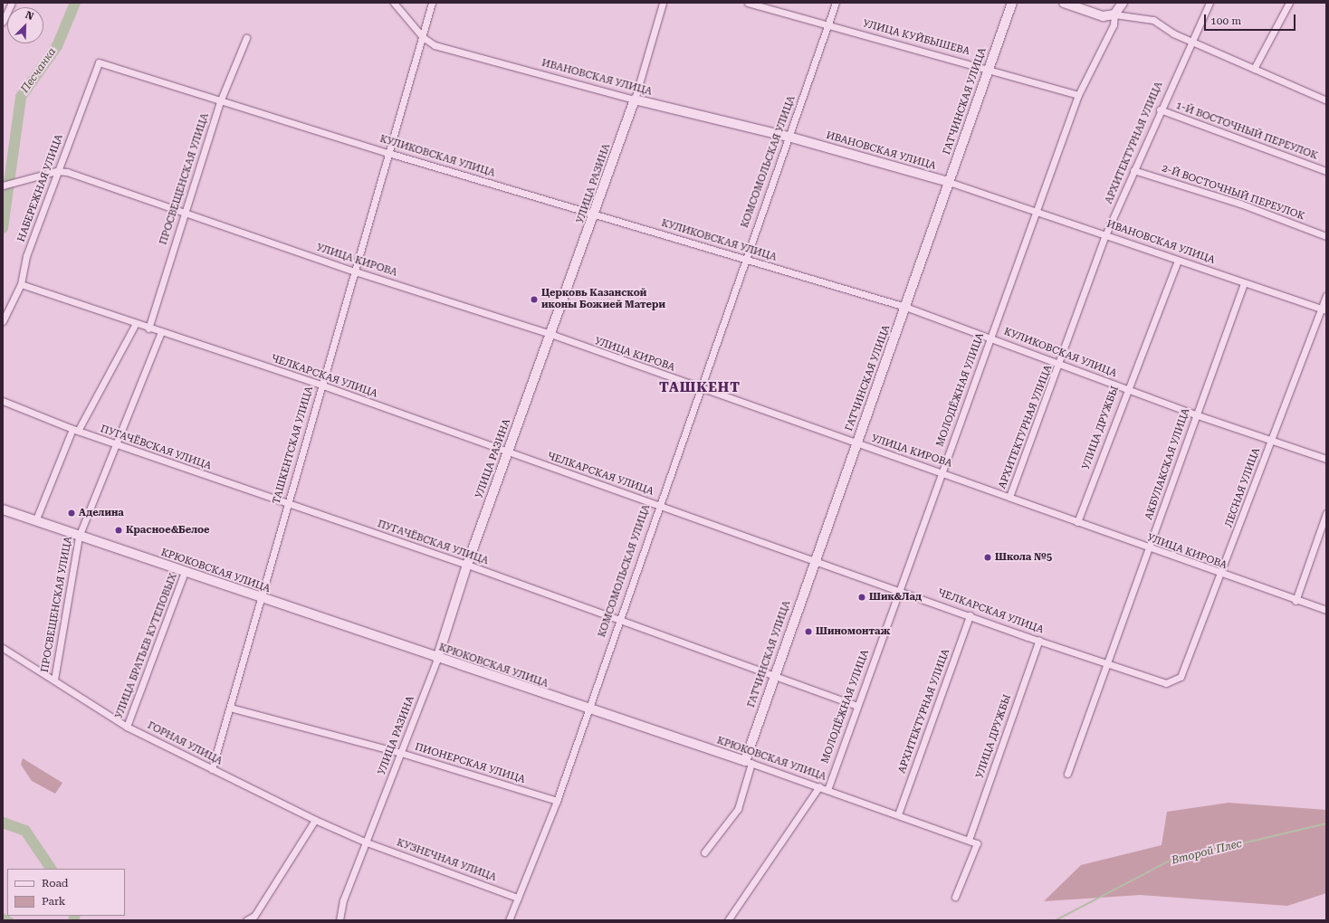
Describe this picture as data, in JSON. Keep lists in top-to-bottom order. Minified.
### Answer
{"streets":{"street":["УЛИЦА КУЙБЫШЕВА","ИВАНОВСКАЯ УЛИЦА","ГАТЧИНСКАЯ УЛИЦА","1-Й ВОСТОЧНЫЙ ПЕРЕУЛОК","АРХИТЕКТУРНАЯ УЛИЦА","КУЛИКОВСКАЯ УЛИЦА","КОМСОМОЛЬСКАЯ УЛИЦА","ПРОСВЕЩЕНСКАЯ УЛИЦА","УЛИЦА РАЗИНА","НАБЕРЕЖНАЯ УЛИЦА","2-Й ВОСТОЧНЫЙ ПЕРЕУЛОК","УЛИЦА КИРОВА","ЧЕЛКАРСКАЯ УЛИЦА","МОЛОДЁЖНАЯ УЛИЦА","УЛИЦА ДРУЖБЫ","ТАШКЕНТСКАЯ УЛИЦА","ПУГАЧЁВСКАЯ УЛИЦА","АКБУЛАКСКАЯ УЛИЦА","ЛЕСНАЯ УЛИЦА","КРЮКОВСКАЯ УЛИЦА","УЛИЦА БРАТЬЕВ КУТЕПОВЫХ","ГОРНАЯ УЛИЦА","ПИОНЕРСКАЯ УЛИЦА","КУЗНЕЧНАЯ УЛИЦА"]},"crossings":[["УЛИЦА КУЙБЫШЕВА","ГАТЧИНСКАЯ УЛИЦА"],["УЛИЦА КУЙБЫШЕВА","КОМСОМОЛЬСКАЯ УЛИЦА"],["УЛИЦА КУЙБЫШЕВА","МОЛОДЁЖНАЯ УЛИЦА"],["ИВАНОВСКАЯ УЛИЦА","ГАТЧИНСКАЯ УЛИЦА"],["ИВАНОВСКАЯ УЛИЦА","АРХИТЕКТУРНАЯ УЛИЦА"],["ИВАНОВСКАЯ УЛИЦА","КОМСОМОЛЬСКАЯ УЛИЦА"],["ИВАНОВСКАЯ УЛИЦА","УЛИЦА РАЗИНА"],["ИВАНОВСКАЯ УЛИЦА","МОЛОДЁЖНАЯ УЛИЦА"],["ИВАНОВСКАЯ УЛИЦА","УЛИЦА ДРУЖБЫ"],["ИВАНОВСКАЯ УЛИЦА","ТАШКЕНТСКАЯ УЛИЦА"],["ИВАНОВСКАЯ УЛИЦА","АКБУЛАКСКАЯ УЛИЦА"],["ИВАНОВСКАЯ УЛИЦА","ЛЕСНАЯ УЛИЦА"],["ГАТЧИНСКАЯ УЛИЦА","КУЛИКОВСКАЯ УЛИЦА"],["ГАТЧИНСКАЯ УЛИЦА","УЛИЦА КИРОВА"],["ГАТЧИНСКАЯ УЛИЦА","ЧЕЛКАРСКАЯ УЛИЦА"],["ГАТЧИНСКАЯ УЛИЦА","ПУГАЧЁВСКАЯ УЛИЦА"],["ГАТЧИНСКАЯ УЛИЦА","КРЮКОВСКАЯ УЛИЦА"],["1-Й ВОСТОЧНЫЙ ПЕРЕУЛОК","АРХИТЕКТУРНАЯ УЛИЦА"],["АРХИТЕКТУРНАЯ УЛИЦА","КУЛИКОВСКАЯ УЛИЦА"],["АРХИТЕКТУРНАЯ УЛИЦА","2-Й ВОСТОЧНЫЙ ПЕРЕУЛОК"],["АРХИТЕКТУРНАЯ УЛИЦА","УЛИЦА КИРОВА"],["АРХИТЕКТУРНАЯ УЛИЦА","ЧЕЛКАРСКАЯ УЛИЦА"],["АРХИТЕКТУРНАЯ УЛИЦА","КРЮКОВСКАЯ УЛИЦА"],["КУЛИКОВСКАЯ УЛИЦА","КОМСОМОЛЬСКАЯ УЛИЦА"],["КУЛИКОВСКАЯ УЛИЦА","ПРОСВЕЩЕНСКАЯ УЛИЦА"],["КУЛИКОВСКАЯ УЛИЦА","УЛИЦА РАЗИНА"],["КУЛИКОВСКАЯ УЛИЦА","НАБЕРЕЖНАЯ УЛИЦА"],["КУЛИКОВСКАЯ УЛИЦА","МОЛОДЁЖНАЯ УЛИЦА"],["КУЛИКОВСКАЯ УЛИЦА","УЛИЦА ДРУЖБЫ"],["КУЛИКОВСКАЯ УЛИЦА","ТАШКЕНТСКАЯ УЛИЦА"],["КУЛИКОВСКАЯ УЛИЦА","АКБУЛАКСКАЯ УЛИЦА"],["КУЛИКОВСКАЯ УЛИЦА","ЛЕСНАЯ УЛИЦА"],["КОМСОМОЛЬСКАЯ УЛИЦА","УЛИЦА КИРОВА"],["КОМСОМОЛЬСКАЯ УЛИЦА","ЧЕЛКАРСКАЯ УЛИЦА"],["КОМСОМОЛЬСКАЯ УЛИЦА","ПУГАЧЁВСКАЯ УЛИЦА"],["КОМСОМОЛЬСКАЯ УЛИЦА","КРЮКОВСКАЯ УЛИЦА"],["КОМСОМОЛЬСКАЯ УЛИЦА","ПИОНЕРСКАЯ УЛИЦА"],["КОМСОМОЛЬСКАЯ УЛИЦА","КУЗНЕЧНАЯ УЛИЦА"],["ПРОСВЕЩЕНСКАЯ УЛИЦА","УЛИЦА КИРОВА"],["ПРОСВЕЩЕНСКАЯ УЛИЦА","ЧЕЛКАРСКАЯ УЛИЦА"],["ПРОСВЕЩЕНСКАЯ УЛИЦА","ПУГАЧЁВСКАЯ УЛИЦА"],["ПРОСВЕЩЕНСКАЯ УЛИЦА","КРЮКОВСКАЯ УЛИЦА"],["ПРОСВЕЩЕНСКАЯ УЛИЦА","ГОРНАЯ УЛИЦА"],["УЛИЦА РАЗИНА","УЛИЦА КИРОВА"],["УЛИЦА РАЗИНА","ЧЕЛКАРСКАЯ УЛИЦА"],["УЛИЦА РАЗИНА","ПУГАЧЁВСКАЯ УЛИЦА"],["УЛИЦА РАЗИНА","КРЮКОВСКАЯ УЛИЦА"],["УЛИЦА РАЗИНА","ГОРНАЯ УЛИЦА"],["УЛИЦА РАЗИНА","ПИОНЕРСКАЯ УЛИЦА"],["УЛИЦА РАЗИНА","КУЗНЕЧНАЯ УЛИЦА"],["НАБЕРЕЖНАЯ УЛИЦА","УЛИЦА КИРОВА"],["НАБЕРЕЖНАЯ УЛИЦА","ЧЕЛКАРСКАЯ УЛИЦА"],["УЛИЦА КИРОВА","МОЛОДЁЖНАЯ УЛИЦА"],["УЛИЦА КИРОВА","УЛИЦА ДРУЖБЫ"],["УЛИЦА КИРОВА","ТАШКЕНТСКАЯ УЛИЦА"],["УЛИЦА КИРОВА","АКБУЛАКСКАЯ УЛИЦА"],["УЛИЦА КИРОВА","ЛЕСНАЯ УЛИЦА"],["ЧЕЛКАРСКАЯ УЛИЦА","МОЛОДЁЖНАЯ УЛИЦА"],["ЧЕЛКАРСКАЯ УЛИЦА","УЛИЦА ДРУЖБЫ"],["ЧЕЛКАРСКАЯ УЛИЦА","ТАШКЕНТСКАЯ УЛИЦА"],["ЧЕЛКАРСКАЯ УЛИЦА","АКБУЛАКСКАЯ УЛИЦА"],["ЧЕЛКАРСКАЯ УЛИЦА","ЛЕСНАЯ УЛИЦА"],["МОЛОДЁЖНАЯ УЛИЦА","ПУГАЧЁВСКАЯ УЛИЦА"],["МОЛОДЁЖНАЯ УЛИЦА","КРЮКОВСКАЯ УЛИЦА"],["УЛИЦА ДРУЖБЫ","КРЮКОВСКАЯ УЛИЦА"],["ТАШКЕНТСКАЯ УЛИЦА","ПУГАЧЁВСКАЯ УЛИЦА"],["ТАШКЕНТСКАЯ УЛИЦА","КРЮКОВСКАЯ УЛИЦА"],["ТАШКЕНТСКАЯ УЛИЦА","ГОРНАЯ УЛИЦА"],["ТАШКЕНТСКАЯ УЛИЦА","ПИОНЕРСКАЯ УЛИЦА"],["КРЮКОВСКАЯ УЛИЦА","УЛИЦА БРАТЬЕВ КУТЕПОВЫХ"],["УЛИЦА БРАТЬЕВ КУТЕПОВЫХ","ГОРНАЯ УЛИЦА"],["ГОРНАЯ УЛИЦА","КУЗНЕЧНАЯ УЛИЦА"]],"districts":["ТАШКЕНТ"],"water":["Песчанка","Второй Плес"],"places":["Церковь Казанской иконы Божией Матери","Аделина","Красное&Белое","Школа №5","Шик&Лад","Шиномонтаж"],"legend":["Road","Park"],"scale_bar":"100 m","north":"top right"}
